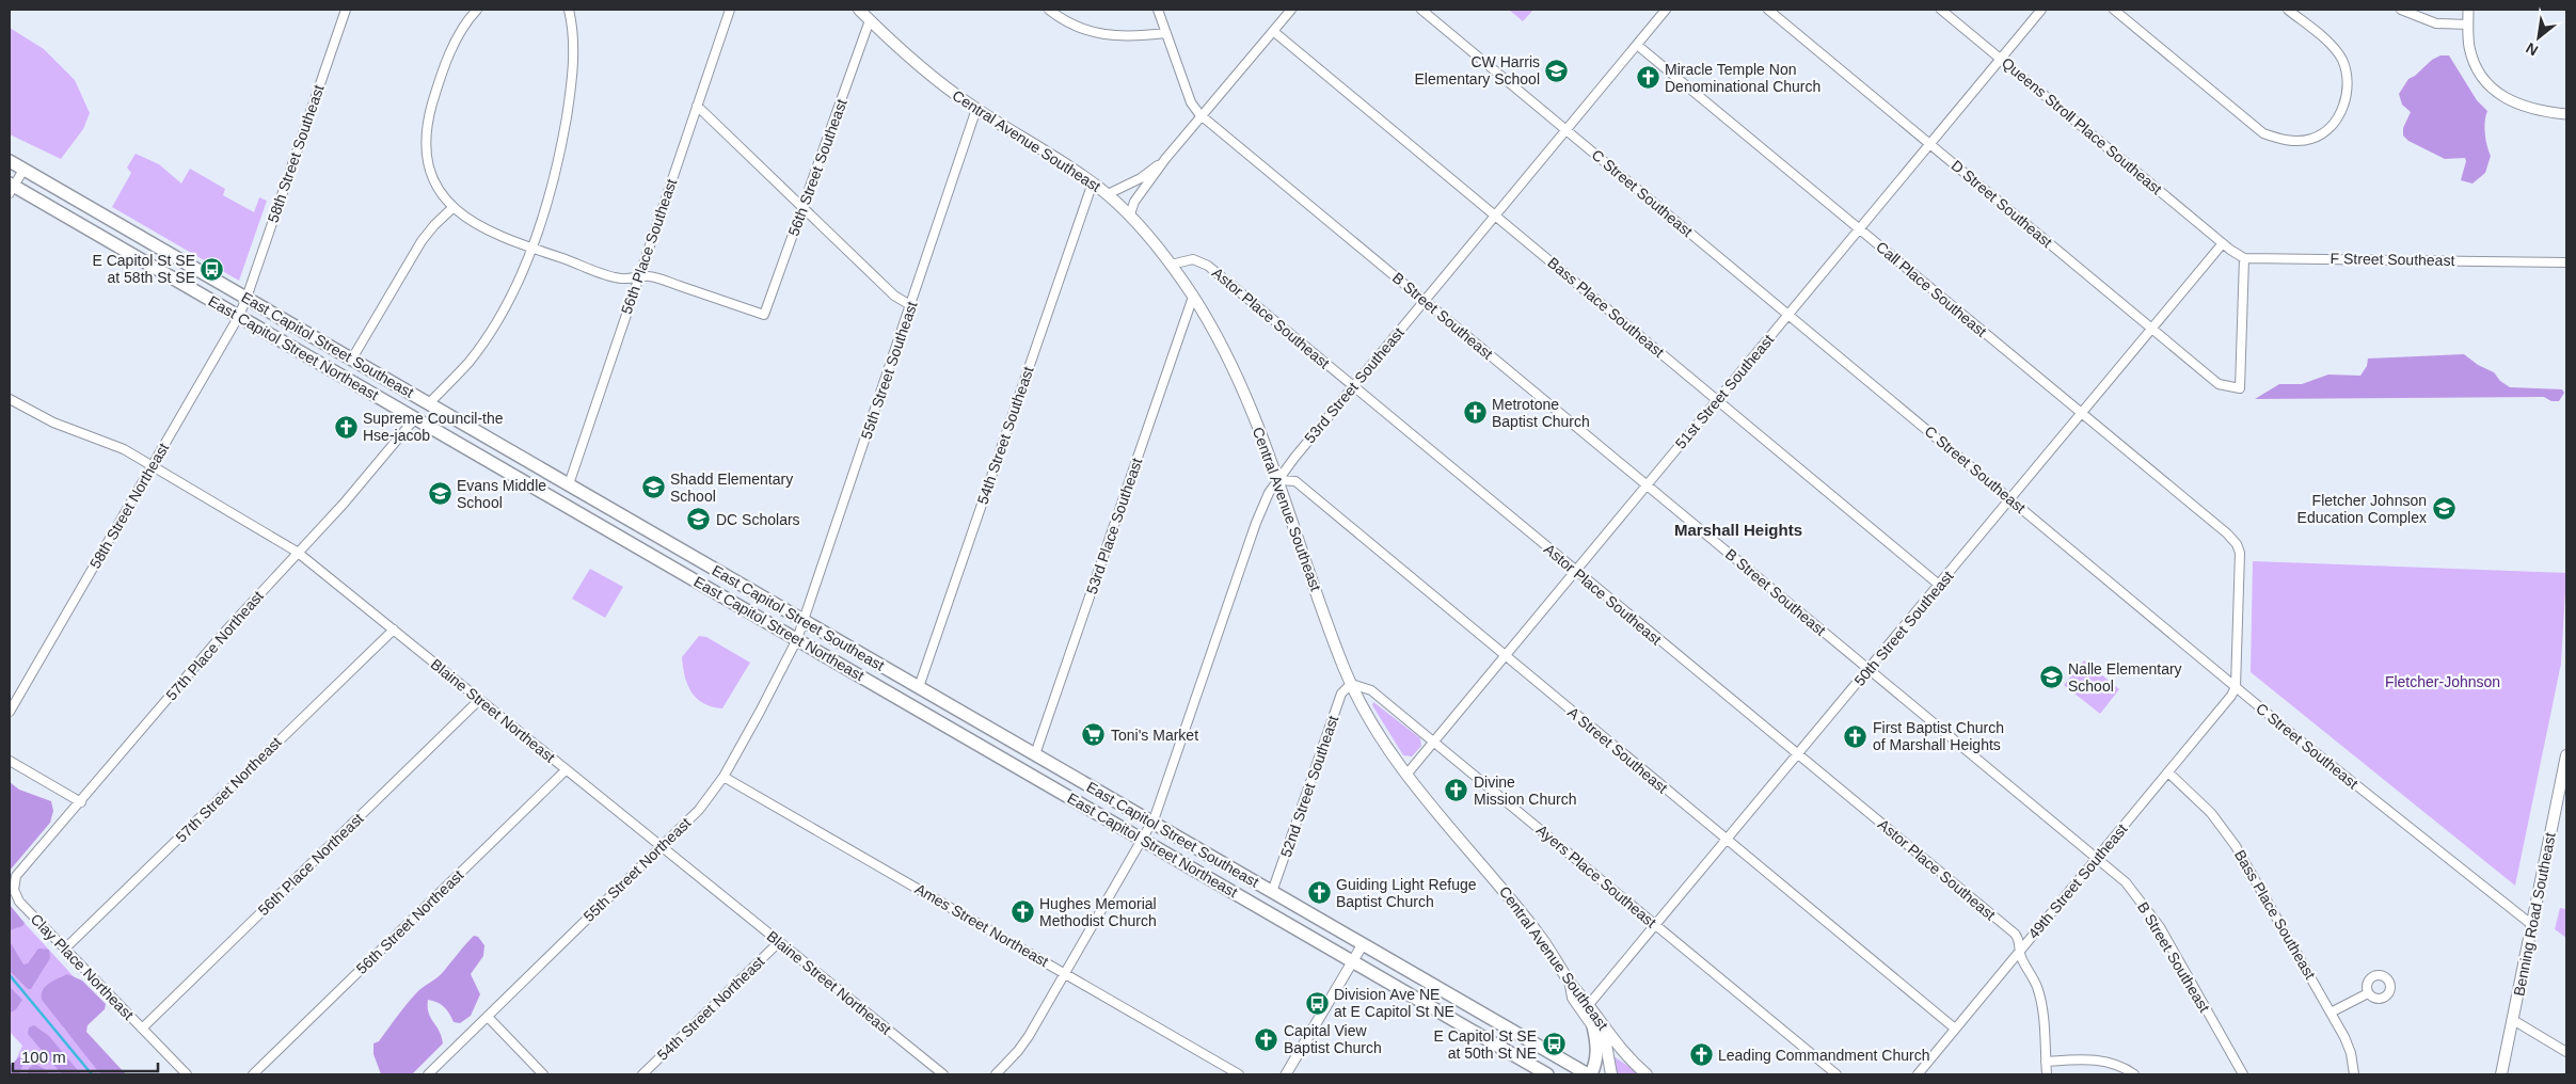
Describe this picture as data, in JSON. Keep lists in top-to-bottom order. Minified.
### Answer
{"streets":{"main road":["Central Avenue Southeast","East Capitol Street Southeast","East Capitol Street Northeast","Benning Road Southeast"],"street":["Queens Stroll Place Southeast","58th Street Southeast","56th Street Southeast","C Street Southeast","D Street Southeast","56th Place Southeast","F Street Southeast","Call Place Southeast","Bass Place Southeast","B Street Southeast","Astor Place Southeast","55th Street Southeast","53rd Street Southeast","51st Street Southeast","54th Street Southeast","58th Street Northeast","53rd Place Southeast","50th Street Southeast","57th Place Northeast","Blaine Street Northeast","A Street Southeast","52nd Street Southeast","57th Street Northeast","56th Place Northeast","55th Street Northeast","Ayers Place Southeast","49th Street Southeast","56th Street Northeast","Ames Street Northeast","Clay Place Northeast","54th Street Northeast"]},"crossings":[["Queens Stroll Place Southeast","51st Street Southeast"],["Queens Stroll Place Southeast","50th Street Southeast"],["Central Avenue Southeast","56th Street Southeast"],["Central Avenue Southeast","Astor Place Southeast"],["Central Avenue Southeast","55th Street Southeast"],["Central Avenue Southeast","53rd Street Southeast"],["Central Avenue Southeast","51st Street Southeast"],["Central Avenue Southeast","54th Street Southeast"],["Central Avenue Southeast","53rd Place Southeast"],["Central Avenue Southeast","50th Street Southeast"],["Central Avenue Southeast","A Street Southeast"],["Central Avenue Southeast","52nd Street Southeast"],["Central Avenue Southeast","Ayers Place Southeast"],["58th Street Southeast","East Capitol Street Southeast"],["58th Street Southeast","58th Street Northeast"],["56th Street Southeast","56th Place Southeast"],["C Street Southeast","Call Place Southeast"],["C Street Southeast","53rd Street Southeast"],["C Street Southeast","51st Street Southeast"],["C Street Southeast","50th Street Southeast"],["C Street Southeast","49th Street Southeast"],["C Street Southeast","Benning Road Southeast"],["D Street Southeast","F Street Southeast"],["D Street Southeast","51st Street Southeast"],["D Street Southeast","50th Street Southeast"],["56th Place Southeast","East Capitol Street Southeast"],["Call Place Southeast","53rd Street Southeast"],["Call Place Southeast","51st Street Southeast"],["Call Place Southeast","50th Street Southeast"],["Call Place Southeast","49th Street Southeast"],["Bass Place Southeast","53rd Street Southeast"],["Bass Place Southeast","51st Street Southeast"],["Bass Place Southeast","50th Street Southeast"],["Bass Place Southeast","49th Street Southeast"],["B Street Southeast","53rd Street Southeast"],["B Street Southeast","51st Street Southeast"],["B Street Southeast","50th Street Southeast"],["B Street Southeast","49th Street Southeast"],["Astor Place Southeast","53rd Street Southeast"],["Astor Place Southeast","51st Street Southeast"],["Astor Place Southeast","50th Street Southeast"],["Astor Place Southeast","49th Street Southeast"],["East Capitol Street Southeast","East Capitol Street Northeast"],["East Capitol Street Southeast","55th Street Southeast"],["East Capitol Street Southeast","53rd Street Southeast"],["East Capitol Street Southeast","54th Street Southeast"],["East Capitol Street Southeast","58th Street Northeast"],["East Capitol Street Southeast","53rd Place Southeast"],["East Capitol Street Southeast","52nd Street Southeast"],["East Capitol Street Southeast","55th Street Northeast"],["East Capitol Street Northeast","55th Street Southeast"],["East Capitol Street Northeast","53rd Street Southeast"],["East Capitol Street Northeast","58th Street Northeast"],["East Capitol Street Northeast","57th Place Northeast"],["East Capitol Street Northeast","55th Street Northeast"],["55th Street Southeast","55th Street Northeast"],["53rd Street Southeast","A Street Southeast"],["53rd Street Southeast","Ames Street Northeast"],["51st Street Southeast","A Street Southeast"],["51st Street Southeast","Ayers Place Southeast"],["58th Street Northeast","Blaine Street Northeast"],["50th Street Southeast","A Street Southeast"],["50th Street Southeast","Ayers Place Southeast"],["57th Place Northeast","Blaine Street Northeast"],["57th Place Northeast","Clay Place Northeast"],["Blaine Street Northeast","57th Street Northeast"],["Blaine Street Northeast","56th Place Northeast"],["Blaine Street Northeast","55th Street Northeast"],["Blaine Street Northeast","56th Street Northeast"],["Blaine Street Northeast","54th Street Northeast"],["A Street Southeast","49th Street Southeast"],["52nd Street Southeast","Ayers Place Southeast"],["57th Street Northeast","Clay Place Northeast"],["56th Place Northeast","Clay Place Northeast"],["55th Street Northeast","Ames Street Northeast"]],"districts":["Marshall Heights"],"parks":["Fletcher-Johnson"],"places":{"school or university":["CW Harris Elementary School","Shadd Elementary School","Evans Middle School","Fletcher Johnson Education Complex","DC Scholars","Nalle Elementary School"],"church":["Miracle Temple Non Denominational Church","Metrotone Baptist Church","Supreme Council-the Hse-jacob","First Baptist Church of Marshall Heights","Divine Mission Church","Guiding Light Refuge Baptist Church","Hughes Memorial Methodist Church","Capital View Baptist Church","Leading Commandment Church"],"bus stop":["E Capitol St SE at 58th St SE","Division Ave NE at E Capitol St NE","E Capitol St SE at 50th St NE"],"supermarket":["Toni's Market"]},"scale_bar":"100 m","north":"bottom left"}
